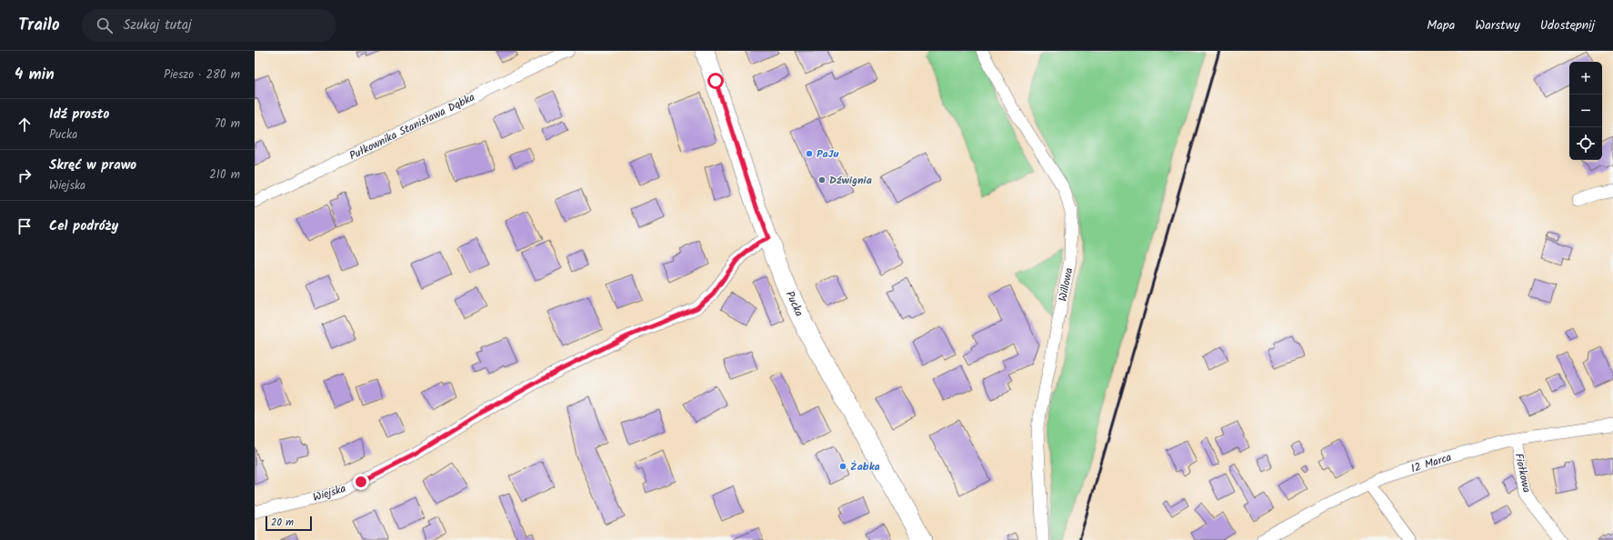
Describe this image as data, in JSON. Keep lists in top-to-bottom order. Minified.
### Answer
{"streets":{"main road":["Pucka"],"street":["Pułkownika Stanisława Dąbka","Willowa","12 Marca","Fiołkowa","Wiejska"]},"crossings":[["Pucka","Wiejska"],["12 Marca","Fiołkowa"]],"places":["PaJu","Dźwignia","Żabka"],"scale_bar":"20 m","page":{"header":"Trailo","search":"Szukaj tutaj","nav":["Mapa","Warstwy","Udostępnij"],"heading":["4 min","Pieszo · 280 m"],"map_buttons":["+","−"],"list":[["Idź prosto","Pucka","70 m"],["Skręć w prawo","Wiejska","210 m"],"Cel podróży"],"scale":"20 m"}}
